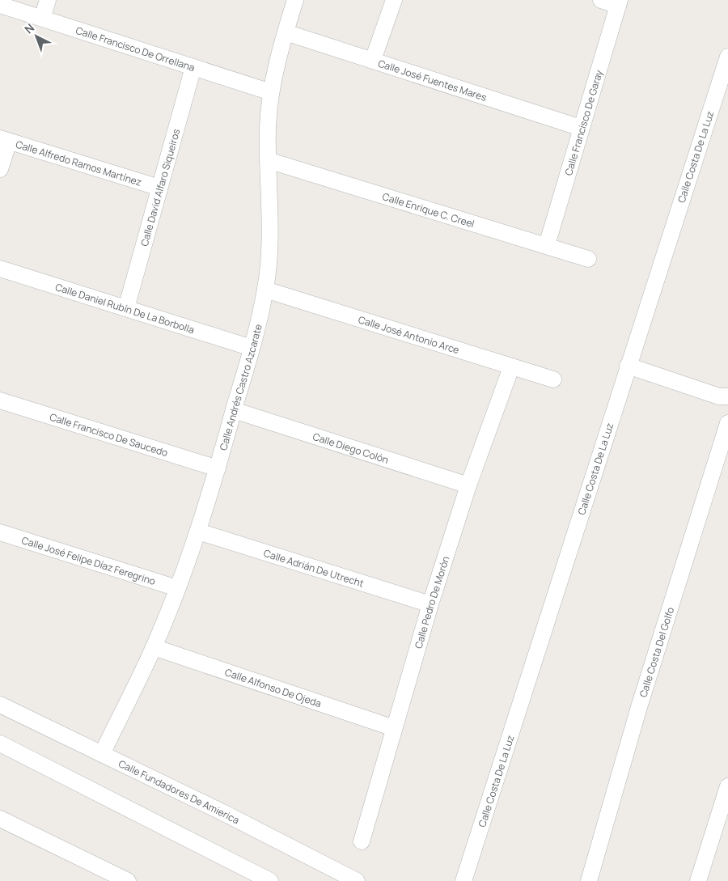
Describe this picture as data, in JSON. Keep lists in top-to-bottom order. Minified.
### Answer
{"streets":{"street":["Calle Francisco De Orrellana","Calle José Fuentes Mares","Calle Francisco De Garay","Calle Costa De La Luz","Calle Alfredo Ramos Martínez","Calle David Alfaro Siqueiros","Calle Enrique C. Creel","Calle Daniel Rubín De La Borbolla","Calle José Antonio Arce","Calle Andrés Castro Azcarate","Calle Francisco De Saucedo","Calle Diego Colón","Calle José Felipe Díaz Feregrino","Calle Adrián De Utrecht","Calle Pedro De Morón","Calle Costa Del Golfo","Calle Alfonso De Ojeda","Calle Fundadores De Amierica"]},"crossings":[["Calle Francisco De Orrellana","Calle David Alfaro Siqueiros"],["Calle Francisco De Orrellana","Calle Andrés Castro Azcarate"],["Calle José Fuentes Mares","Calle Francisco De Garay"],["Calle José Fuentes Mares","Calle Andrés Castro Azcarate"],["Calle Francisco De Garay","Calle Enrique C. Creel"],["Calle Alfredo Ramos Martínez","Calle David Alfaro Siqueiros"],["Calle David Alfaro Siqueiros","Calle Daniel Rubín De La Borbolla"],["Calle Enrique C. Creel","Calle Andrés Castro Azcarate"],["Calle Daniel Rubín De La Borbolla","Calle Andrés Castro Azcarate"],["Calle José Antonio Arce","Calle Andrés Castro Azcarate"],["Calle José Antonio Arce","Calle Pedro De Morón"],["Calle Andrés Castro Azcarate","Calle Francisco De Saucedo"],["Calle Andrés Castro Azcarate","Calle Diego Colón"],["Calle Andrés Castro Azcarate","Calle José Felipe Díaz Feregrino"],["Calle Andrés Castro Azcarate","Calle Adrián De Utrecht"],["Calle Andrés Castro Azcarate","Calle Alfonso De Ojeda"],["Calle Andrés Castro Azcarate","Calle Fundadores De Amierica"],["Calle Diego Colón","Calle Pedro De Morón"],["Calle Adrián De Utrecht","Calle Pedro De Morón"],["Calle Pedro De Morón","Calle Alfonso De Ojeda"]],"north":"top left"}
